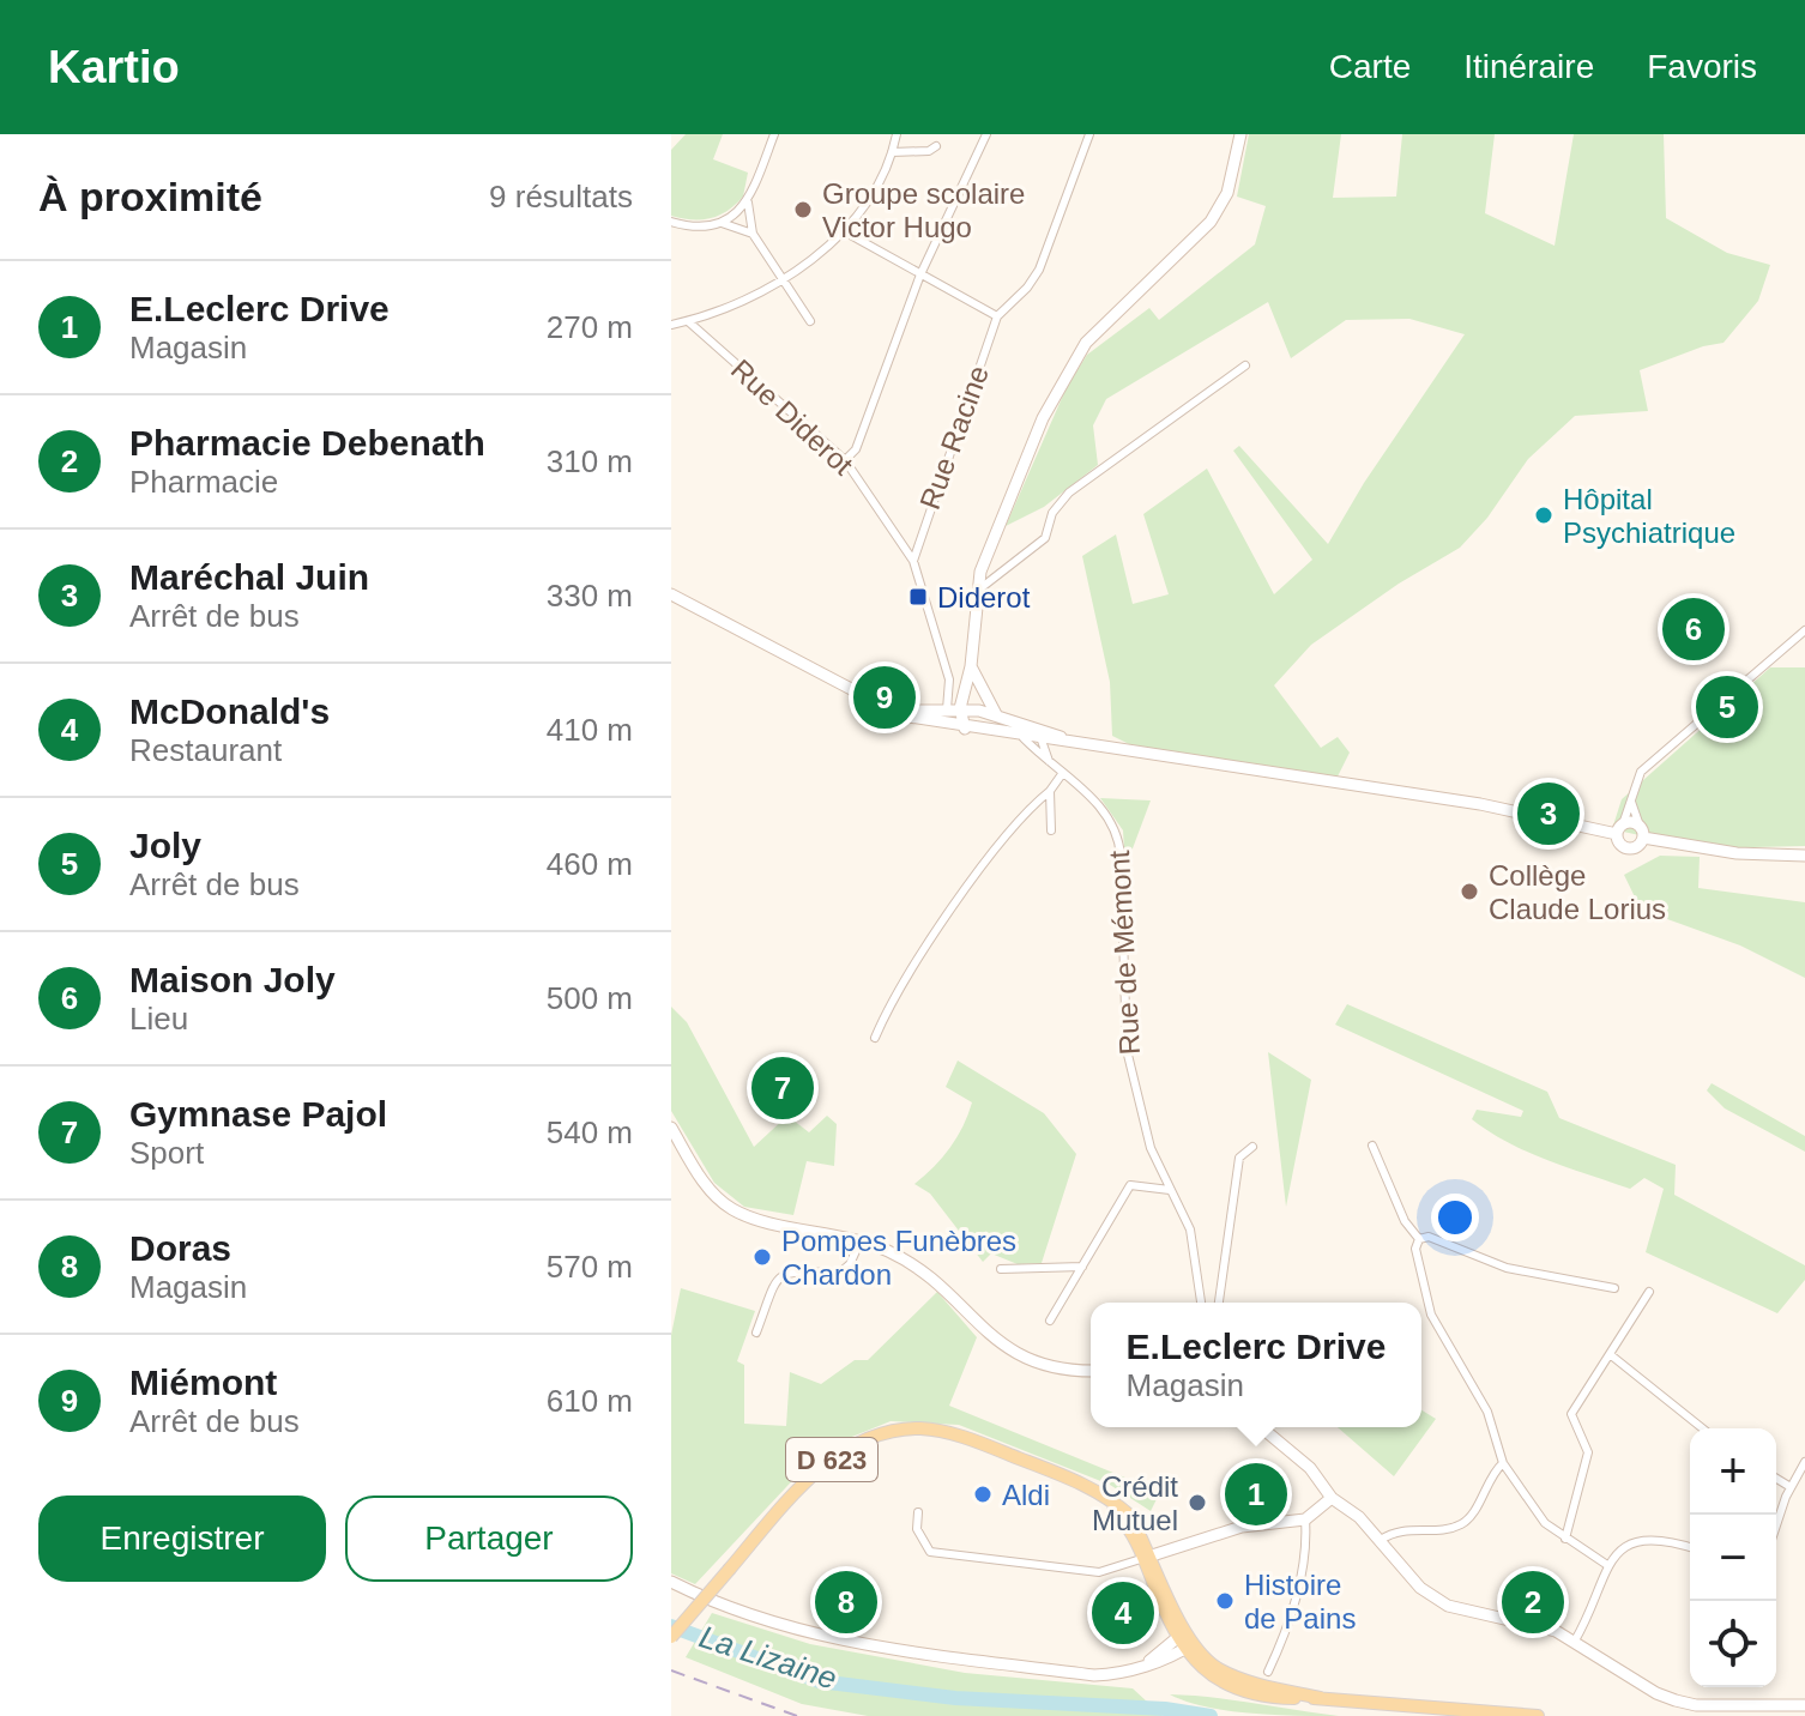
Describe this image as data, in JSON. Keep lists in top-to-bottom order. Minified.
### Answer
{"streets":{"main road":["D 623"],"street":["Rue Diderot","Rue Racine","Rue de Mémont"]},"crossings":[["Rue Diderot","Rue Racine"]],"water":["La Lizaine"],"places":{"other":["Groupe scolaire Victor Hugo","Hôpital Psychiatrique","Collège Claude Lorius","Pompes Funèbres Chardon","Aldi","Crédit Mutuel","Histoire de Pains"],"transit":["Diderot"]},"page":{"header":"Kartio","nav":["Carte","Itinéraire","Favoris"],"heading":["À proximité","9 résultats"],"list":[{"mark":"1","name":"E.Leclerc Drive","note":"Magasin","value":"270 m"},{"mark":"2","name":"Pharmacie Debenath","note":"Pharmacie","value":"310 m"},{"mark":"3","name":"Maréchal Juin","note":"Arrêt de bus","value":"330 m"},{"mark":"4","name":"McDonald's","note":"Restaurant","value":"410 m"},{"mark":"5","name":"Joly","note":"Arrêt de bus","value":"460 m"},{"mark":"6","name":"Maison Joly","note":"Lieu","value":"500 m"},{"mark":"7","name":"Gymnase Pajol","note":"Sport","value":"540 m"},{"mark":"8","name":"Doras","note":"Magasin","value":"570 m"},{"mark":"9","name":"Miémont","note":"Arrêt de bus","value":"610 m"}],"pins":["6","9","5","3","7","1","2","8","4"],"popup":["E.Leclerc Drive","Magasin"],"map_buttons":["+","−"],"buttons":["Enregistrer","Partager"]}}
